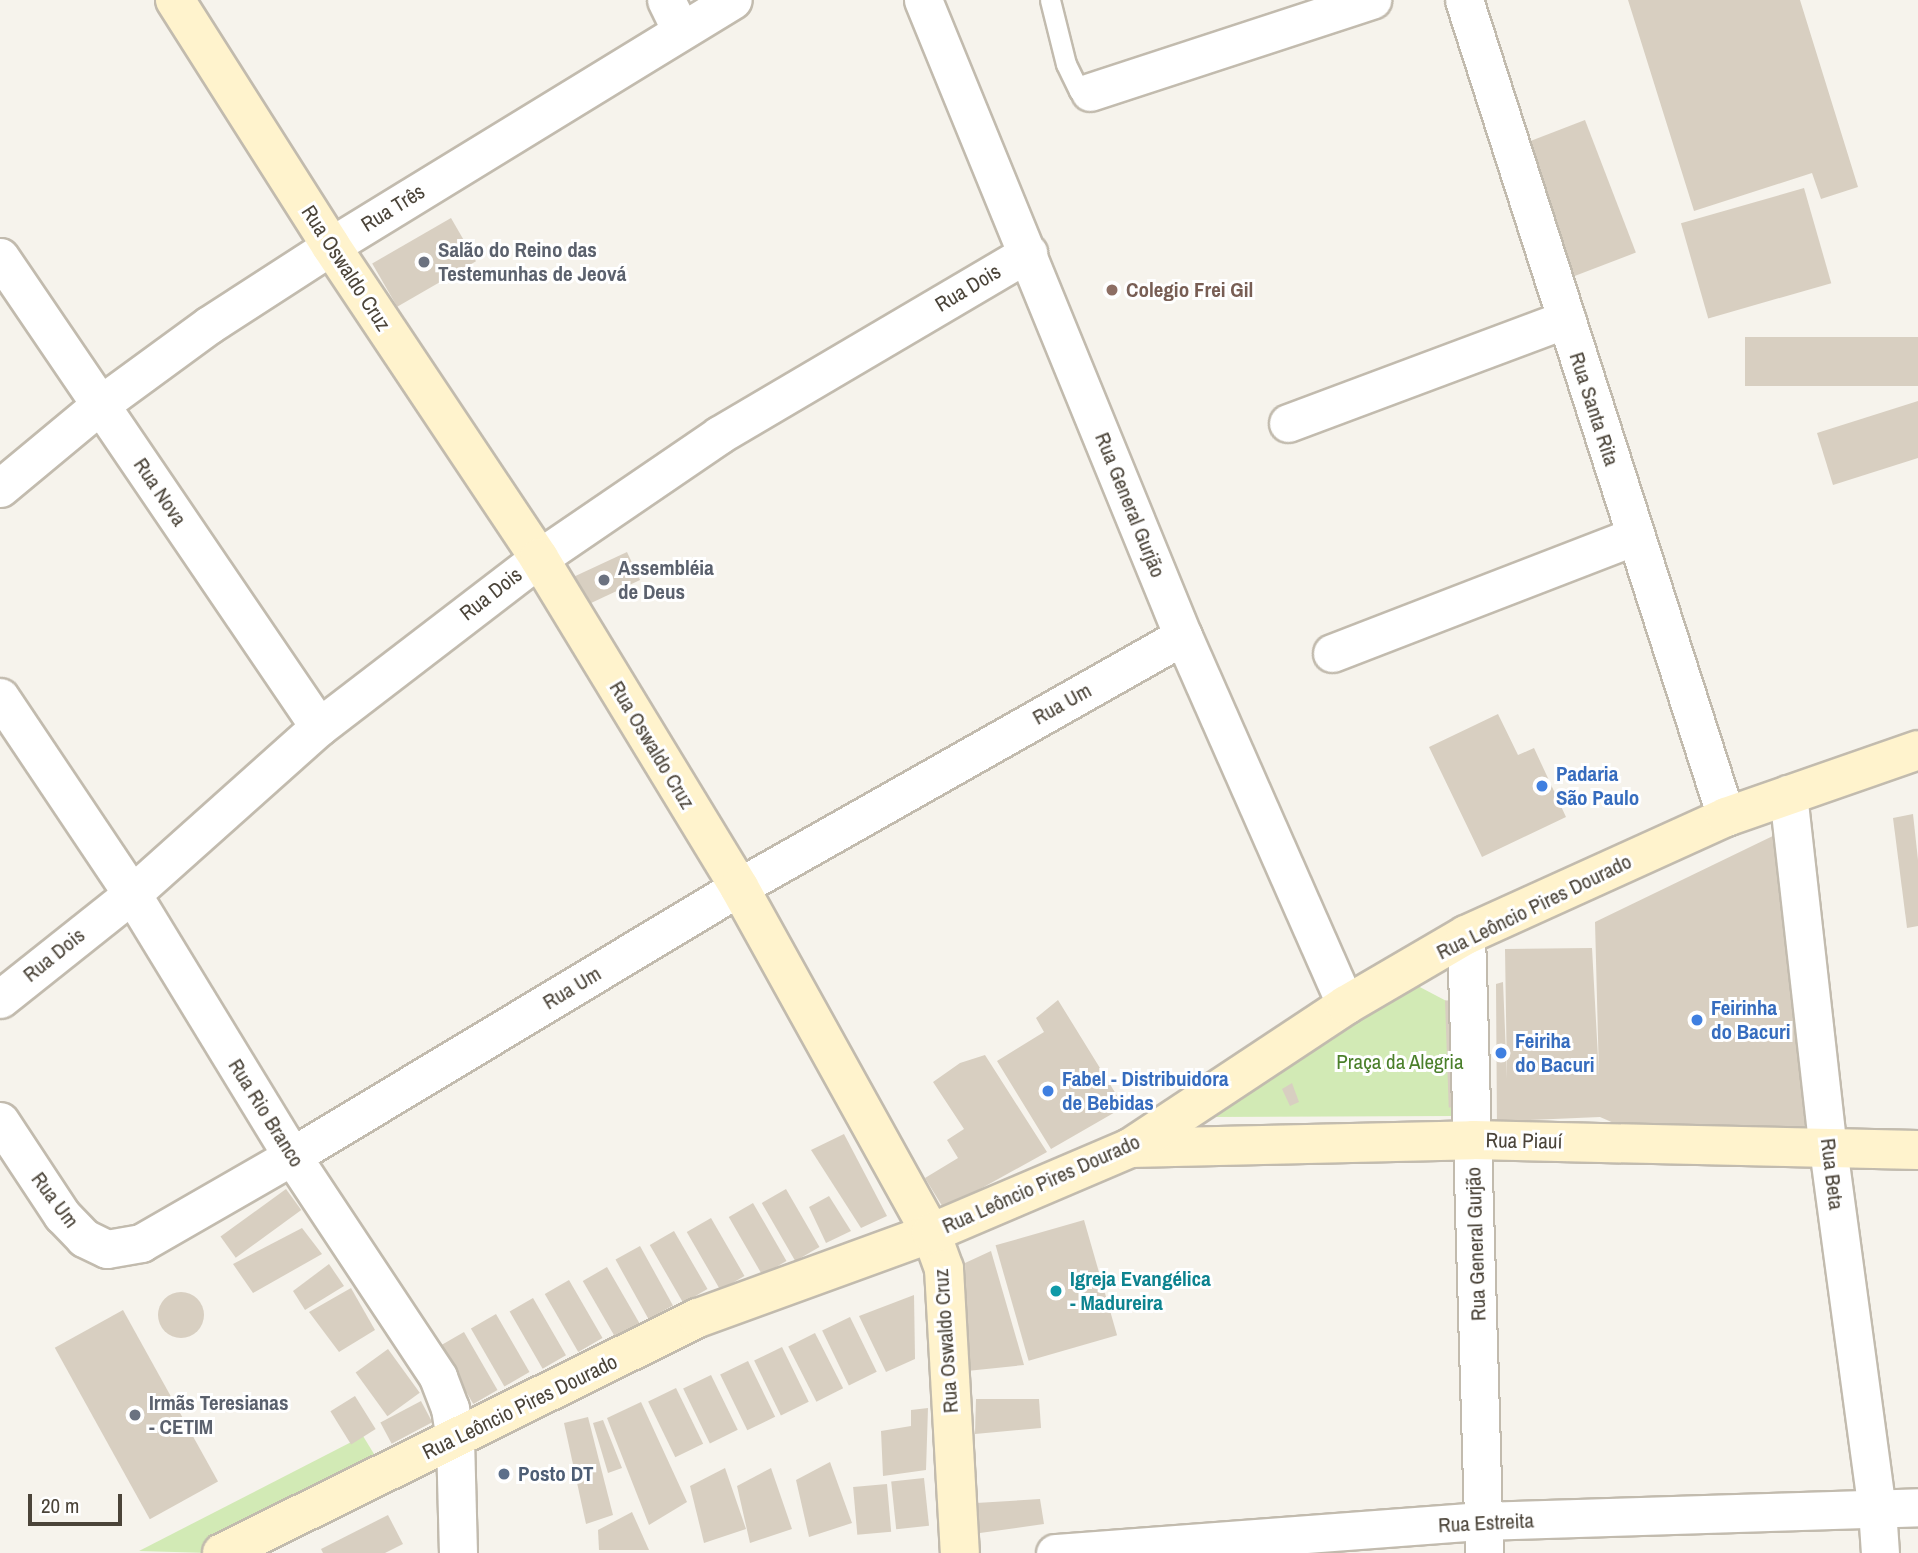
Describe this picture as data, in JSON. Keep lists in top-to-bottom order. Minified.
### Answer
{"streets":{"street":["Rua Três","Rua Oswaldo Cruz","Rua Dois","Rua Santa Rita","Rua Nova","Rua General Gurjão","Rua Um","Rua Leôncio Pires Dourado","Rua Rio Branco","Rua Piauí","Rua Beta","Rua Estreita"]},"crossings":[["Rua Três","Rua Oswaldo Cruz"],["Rua Três","Rua Nova"],["Rua Oswaldo Cruz","Rua Dois"],["Rua Oswaldo Cruz","Rua Um"],["Rua Oswaldo Cruz","Rua Leôncio Pires Dourado"],["Rua Dois","Rua Nova"],["Rua Dois","Rua General Gurjão"],["Rua Dois","Rua Rio Branco"],["Rua Santa Rita","Rua Leôncio Pires Dourado"],["Rua General Gurjão","Rua Um"],["Rua General Gurjão","Rua Leôncio Pires Dourado"],["Rua General Gurjão","Rua Piauí"],["Rua General Gurjão","Rua Estreita"],["Rua Um","Rua Rio Branco"],["Rua Leôncio Pires Dourado","Rua Rio Branco"],["Rua Leôncio Pires Dourado","Rua Piauí"],["Rua Leôncio Pires Dourado","Rua Beta"],["Rua Piauí","Rua Beta"],["Rua Beta","Rua Estreita"]],"parks":["Praça da Alegria"],"places":["Salão do Reino das Testemunhas de Jeová","Colegio Frei Gil","Assembléia de Deus","Padaria São Paulo","Feirinha do Bacuri","Feiriha do Bacuri","Fabel - Distribuidora de Bebidas","Igreja Evangélica - Madureira","Irmãs Teresianas - CETIM","Posto DT"],"scale_bar":"20 m"}
